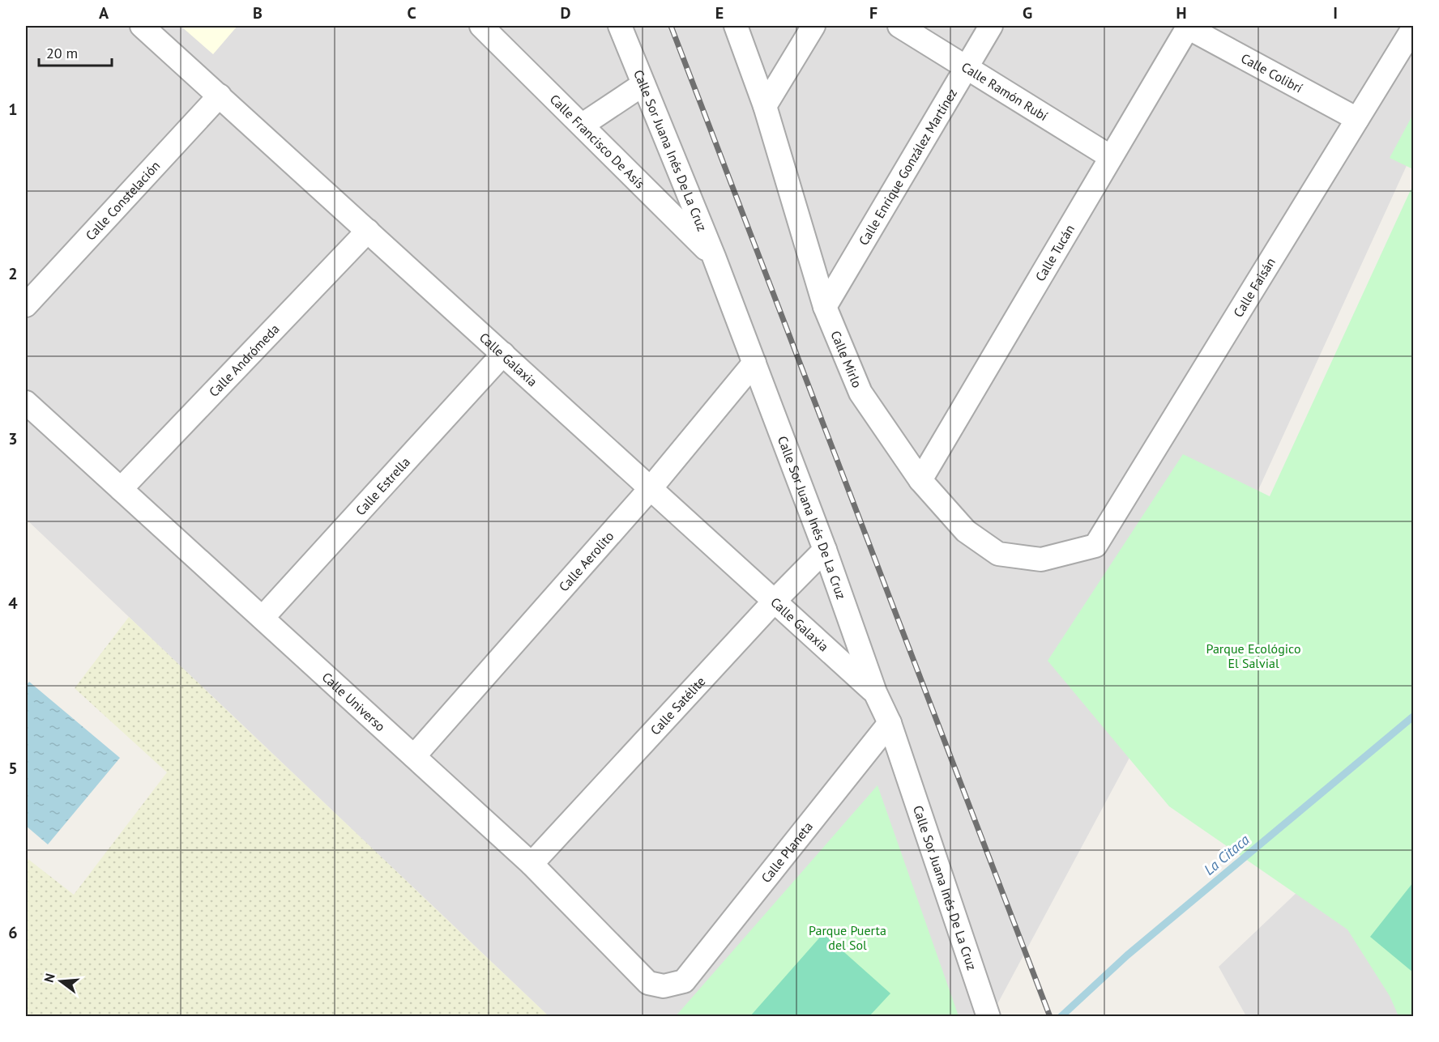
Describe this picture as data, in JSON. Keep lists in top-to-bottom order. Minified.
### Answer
{"streets":{"street":["Calle Colibrí","Calle Ramón Rubí","Calle Francisco De Asís","Calle Sor Juana Inés De La Cruz","Calle Enrique González Martínez","Calle Constelación","Calle Tucán","Calle Faisán","Calle Galaxia","Calle Mirlo","Calle Andrómeda","Calle Estrella","Calle Aerolito","Calle Universo","Calle Satélite","Calle Planeta"]},"crossings":[["Calle Colibrí","Calle Tucán"],["Calle Colibrí","Calle Faisán"],["Calle Ramón Rubí","Calle Enrique González Martínez"],["Calle Ramón Rubí","Calle Tucán"],["Calle Francisco De Asís","Calle Sor Juana Inés De La Cruz"],["Calle Sor Juana Inés De La Cruz","Calle Galaxia"],["Calle Sor Juana Inés De La Cruz","Calle Aerolito"],["Calle Sor Juana Inés De La Cruz","Calle Satélite"],["Calle Sor Juana Inés De La Cruz","Calle Planeta"],["Calle Enrique González Martínez","Calle Mirlo"],["Calle Constelación","Calle Galaxia"],["Calle Tucán","Calle Mirlo"],["Calle Faisán","Calle Mirlo"],["Calle Galaxia","Calle Andrómeda"],["Calle Galaxia","Calle Estrella"],["Calle Galaxia","Calle Aerolito"],["Calle Galaxia","Calle Satélite"],["Calle Andrómeda","Calle Universo"],["Calle Estrella","Calle Universo"],["Calle Aerolito","Calle Universo"],["Calle Universo","Calle Satélite"],["Calle Universo","Calle Planeta"]],"water":["La Citaca"],"parks":["Parque Ecológico El Salvial","Parque Puerta del Sol"],"scale_bar":"20 m","north":"left","grid":{"columns":["A","B","C","D","E","F","G","H","I"],"rows":["1","2","3","4","5","6"]}}
